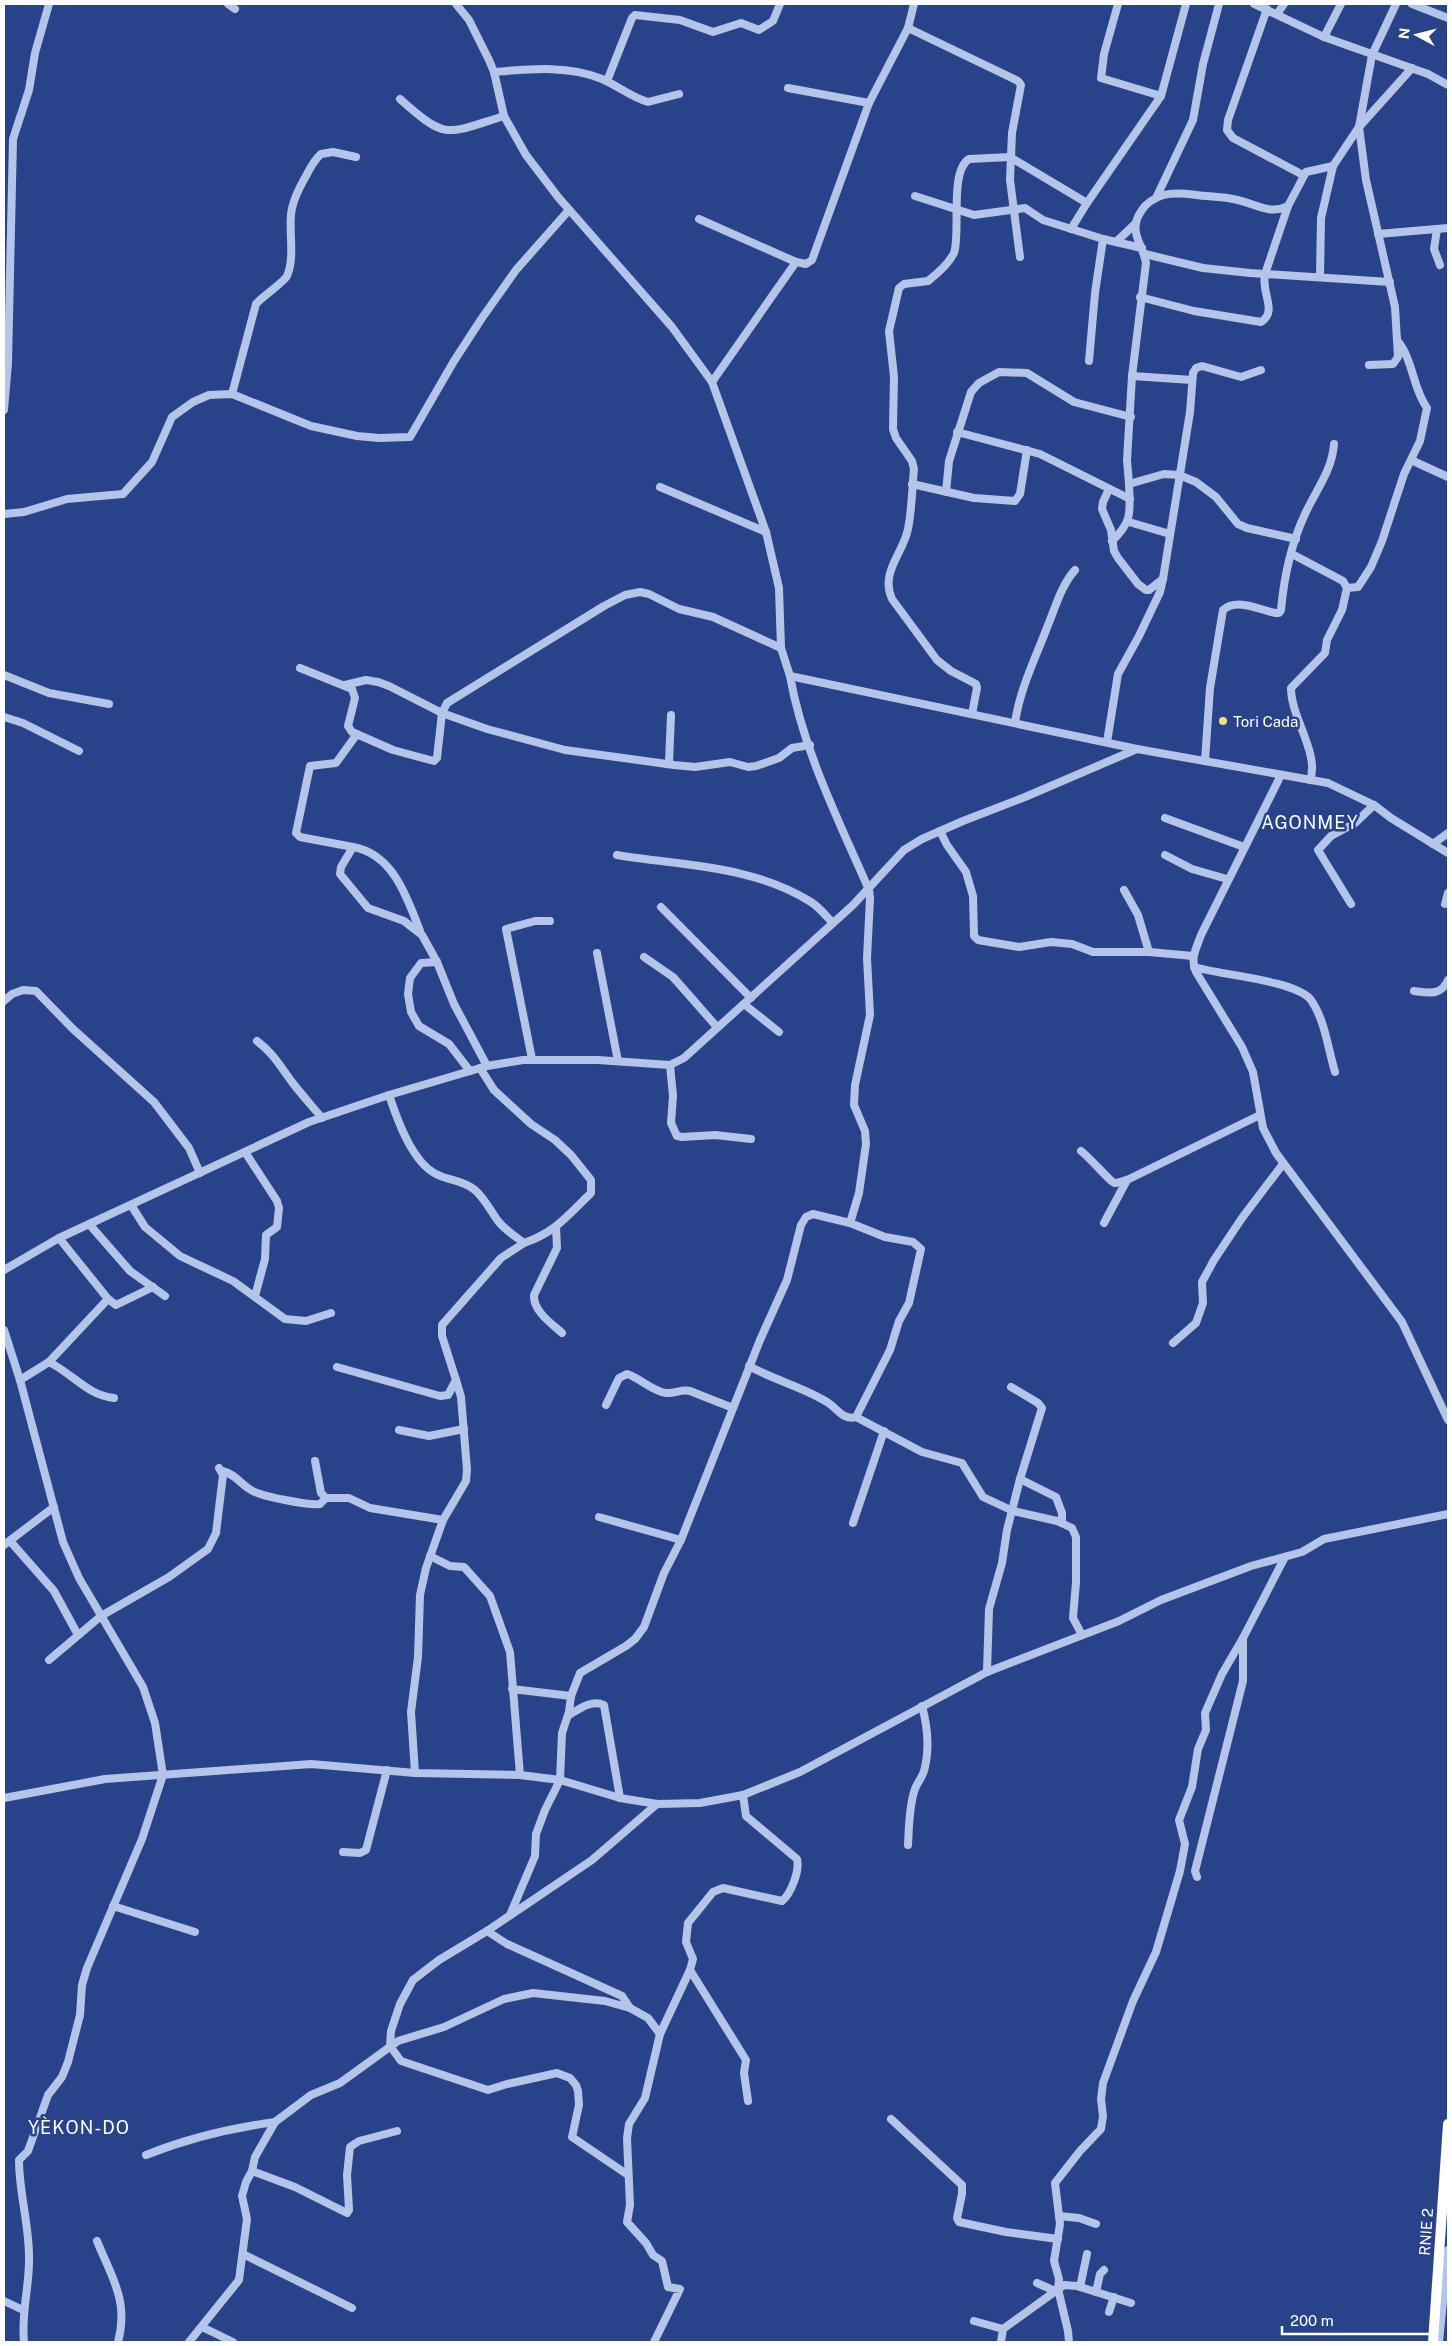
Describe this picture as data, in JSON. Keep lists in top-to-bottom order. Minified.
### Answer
{"streets":{"highway":["RNIE 2"]},"districts":["AGONMEY","YÈKON-DO"],"places":["Tori Cada"],"scale_bar":"200 m","north":"left"}
